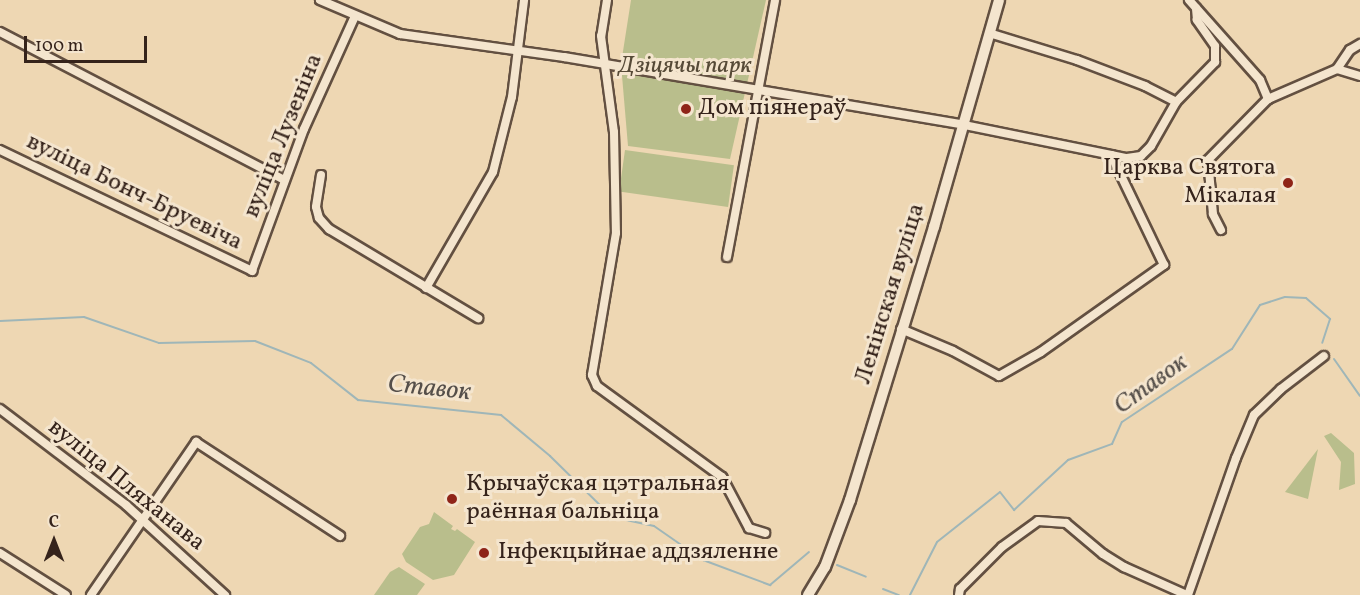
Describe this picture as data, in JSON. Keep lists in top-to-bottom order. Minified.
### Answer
{"streets":{"main road":["Ленінская вуліца"],"street":["вуліца Лузеніна","вуліца Бонч-Бруевіча","вуліца Пляханава"]},"crossings":[["вуліца Лузеніна","вуліца Бонч-Бруевіча"]],"water":["Ставок"],"parks":["Дзіцячы парк"],"places":["Дом піянераў","Царква Святога Мікалая","Крычаўская цэтральная раённая бальніца","Інфекцыйнае аддзяленне"],"scale_bar":"100 m","north":"top"}
